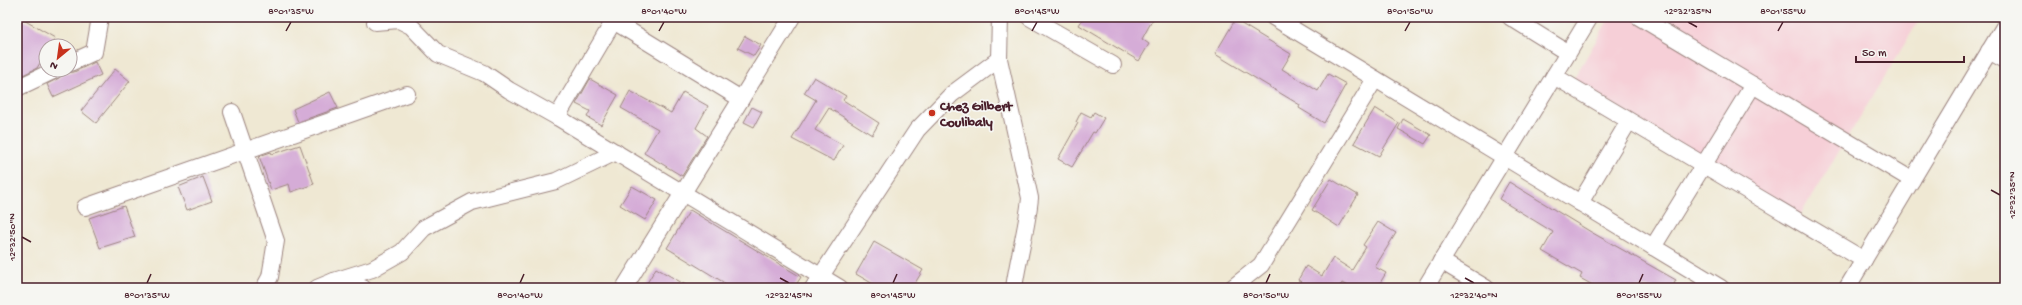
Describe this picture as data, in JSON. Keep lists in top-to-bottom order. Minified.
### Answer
{"places":["Chez Gilbert Coulibaly"],"scale_bar":"50 m","north":"bottom left","coordinates":["8°01'35\"W","8°01'40\"W","8°01'45\"W","8°01'50\"W","12°32'35\"N","8°01'55\"W","12°32'50\"N","12°32'45\"N","12°32'40\"N"]}
